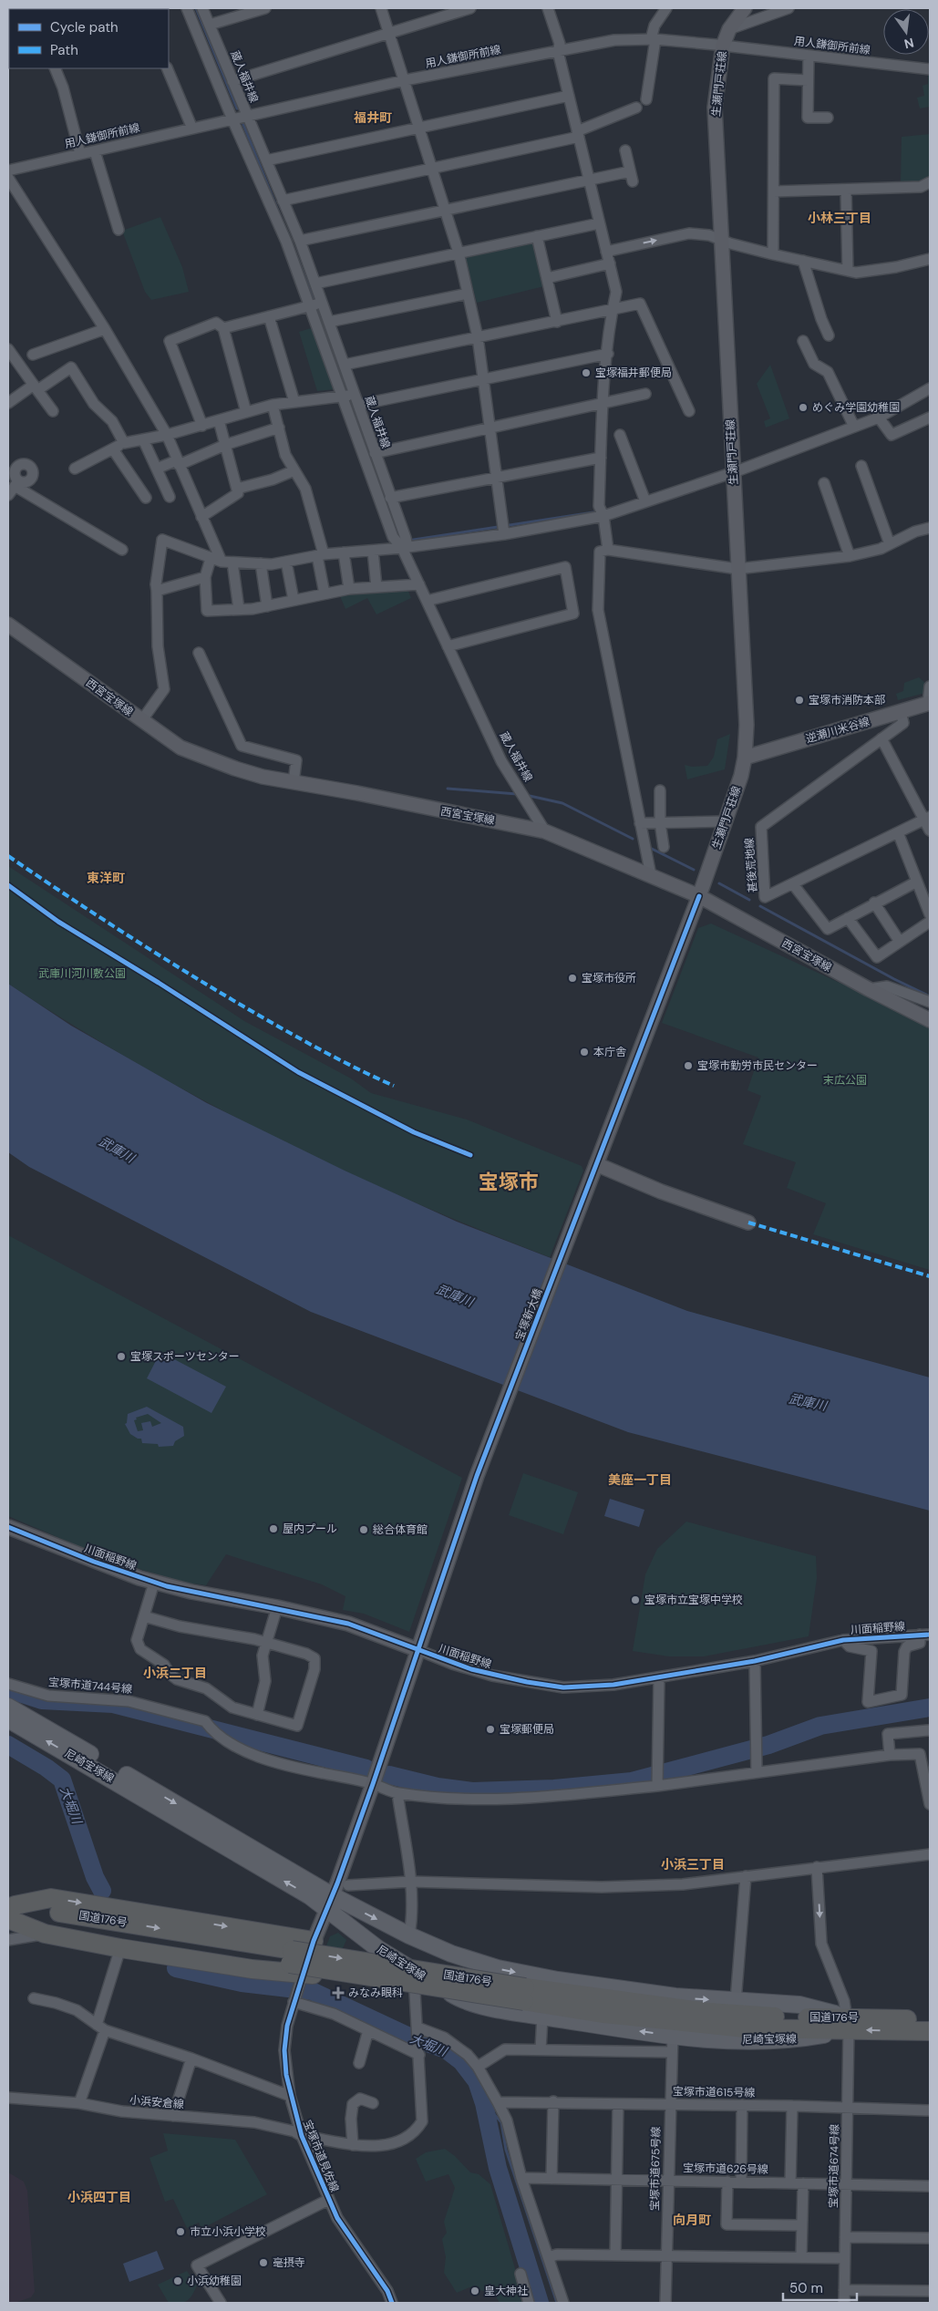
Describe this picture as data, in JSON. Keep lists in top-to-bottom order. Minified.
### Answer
{"streets":{"highway":["国道176号"],"main road":["生瀬門戸荘線","西宮宝塚線","逆瀬川米谷線","宝塚新大橋","川面稲野線","尼崎宝塚線"],"street":["用人鎌御所前線","蔵人福井線","甚後荒地線","宝塚市道744号線","宝塚市道615号線","小浜安倉線","宝塚市道見佐線","宝塚市道674号線","宝塚市道675号線","宝塚市道626号線"]},"crossings":[["用人鎌御所前線","蔵人福井線"],["用人鎌御所前線","生瀬門戸荘線"],["蔵人福井線","西宮宝塚線"],["生瀬門戸荘線","西宮宝塚線"],["生瀬門戸荘線","逆瀬川米谷線"],["生瀬門戸荘線","宝塚新大橋"],["宝塚新大橋","川面稲野線"],["宝塚新大橋","宝塚市道744号線"],["宝塚新大橋","尼崎宝塚線"],["宝塚新大橋","国道176号"],["宝塚新大橋","宝塚市道見佐線"],["尼崎宝塚線","国道176号"],["尼崎宝塚線","宝塚市道674号線"],["尼崎宝塚線","宝塚市道675号線"],["国道176号","宝塚市道見佐線"],["国道176号","宝塚市道674号線"],["宝塚市道615号線","宝塚市道674号線"],["宝塚市道615号線","宝塚市道675号線"],["小浜安倉線","宝塚市道見佐線"],["宝塚市道674号線","宝塚市道626号線"],["宝塚市道675号線","宝塚市道626号線"]],"districts":["福井町","小林三丁目","東洋町","宝塚市","美座一丁目","小浜二丁目","小浜三丁目","小浜四丁目","向月町"],"water":["武庫川","大堀川"],"parks":["武庫川河川敷公園","末広公園"],"places":{"other":["宝塚福井郵便局","めぐみ学園幼稚園","宝塚市消防本部","宝塚市役所","本庁舎","宝塚市勤労市民センター","宝塚スポーツセンター","屋内プール","総合体育館","宝塚市立宝塚中学校","宝塚郵便局","市立小浜小学校","毫摂寺","小浜幼稚園","皇大神社"],"health":["みなみ眼科"]},"legend":["Cycle path","Path"],"scale_bar":"50 m","north":"bottom"}
